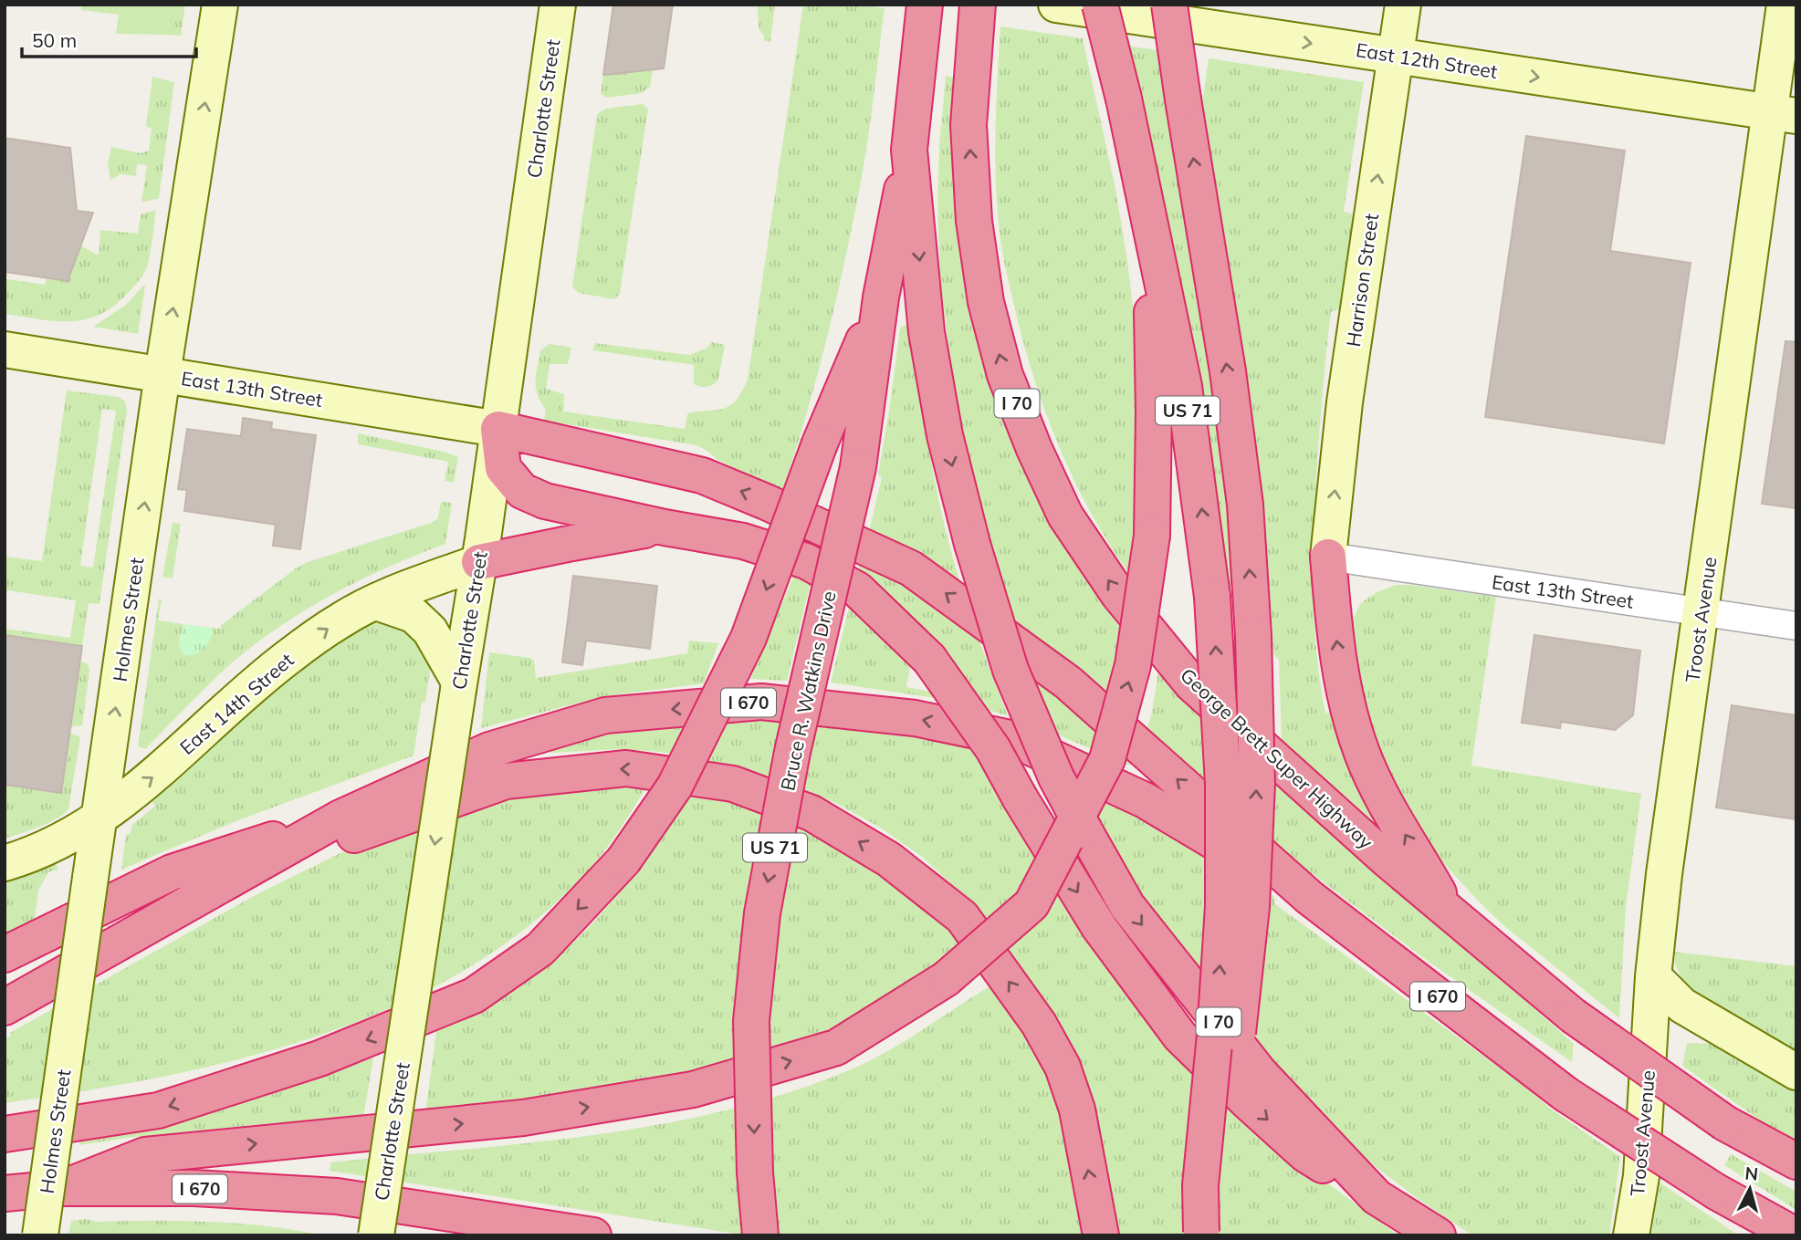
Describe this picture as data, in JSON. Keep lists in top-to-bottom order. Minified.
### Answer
{"streets":{"highway":["I 70","US 71","Bruce R. Watkins Drive","I 670","George Brett Super Highway"],"street":["East 12th Street","Charlotte Street","Harrison Street","East 13th Street","Holmes Street","Troost Avenue","East 14th Street"]},"crossings":[["East 12th Street","Harrison Street"],["East 12th Street","Troost Avenue"],["Charlotte Street","East 13th Street"],["Charlotte Street","East 14th Street"],["Harrison Street","East 13th Street"],["East 13th Street","Holmes Street"],["East 13th Street","Troost Avenue"],["I 70","Bruce R. Watkins Drive"],["Holmes Street","East 14th Street"]],"one_way":["East 12th Street","Charlotte Street","Harrison Street","Holmes Street","Bruce R. Watkins Drive","East 14th Street"],"scale_bar":"50 m","north":"top"}
